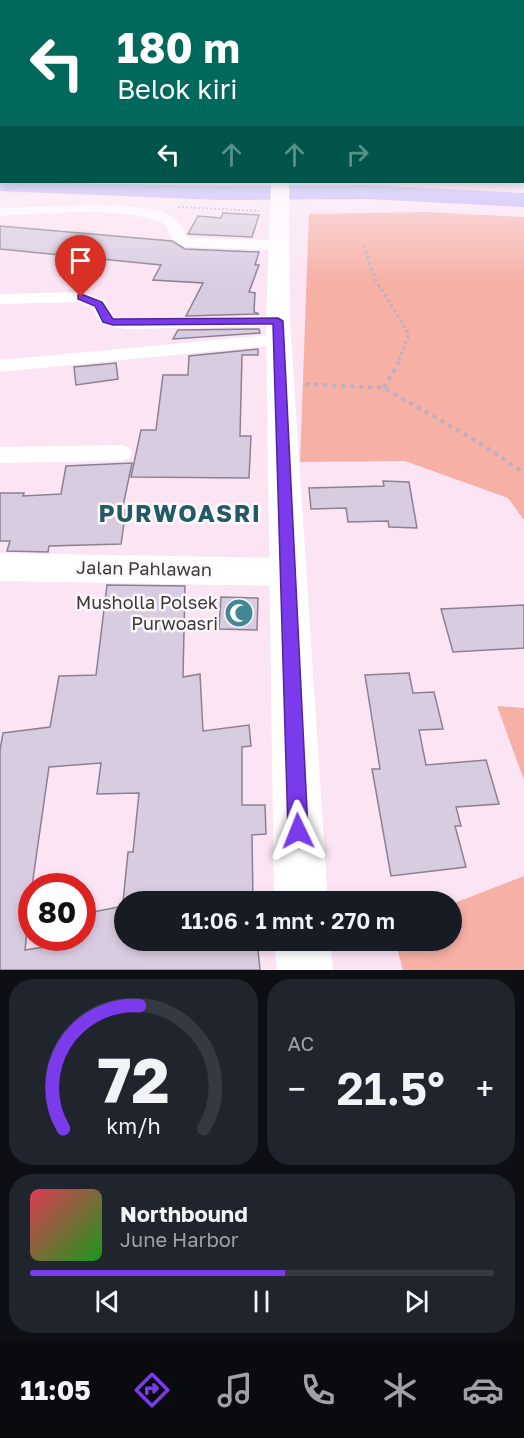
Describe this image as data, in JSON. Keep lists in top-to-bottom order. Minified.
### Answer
{"streets":{"main road":["Jalan Pahlawan"]},"districts":["PURWOASRI"],"places":{"mosque":["Musholla Polsek Purwoasri"]},"page":{"turn":["180 m","Belok kiri"],"limit":"80","trip":"11:06 · 1 mnt · 270 m","tile":"AC","heat":["−","21.5°","+"],"song":["Northbound","June Harbor"],"tabs":"11:05","gauge":["72","km/h"]}}
